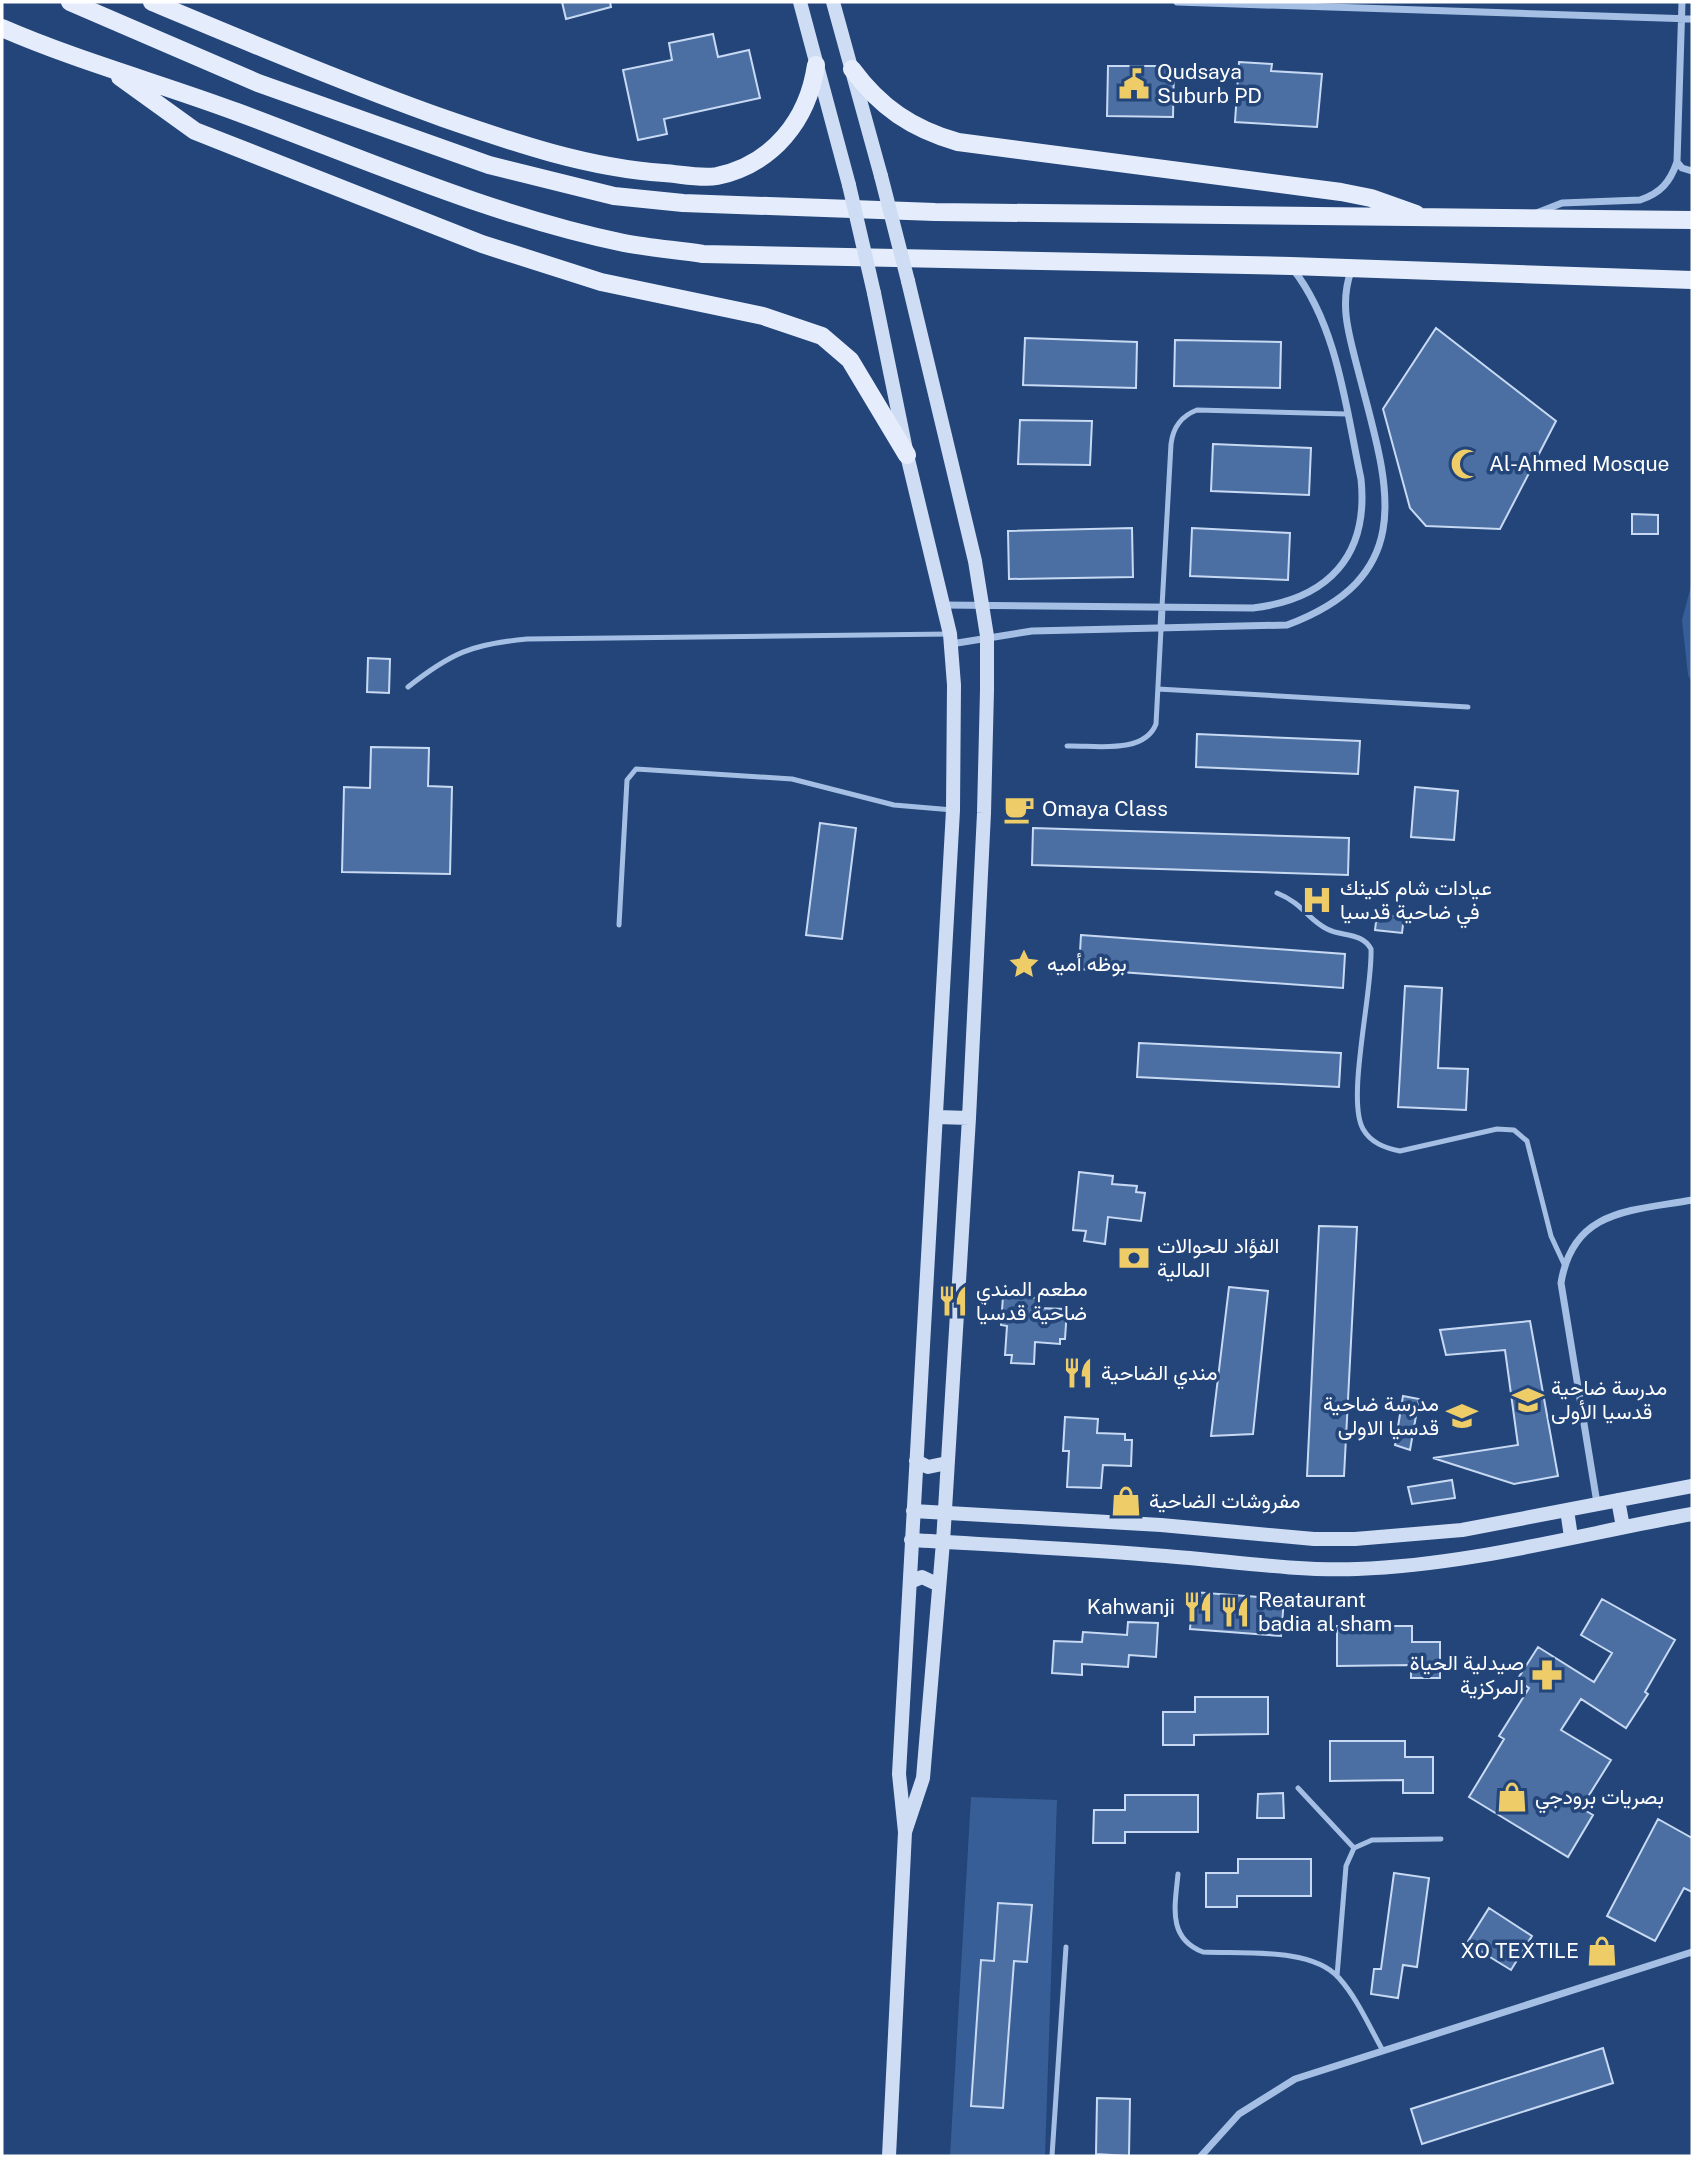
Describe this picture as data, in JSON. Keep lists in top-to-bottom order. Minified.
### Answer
{"places":{"public building":["Qudsaya Suburb PD"],"mosque":["Al-Ahmed Mosque"],"cafe":["Omaya Class"],"hospital":["عيادات شام كلينك في ضاحية قدسيا"],"place":["بوظه أميه"],"bank":["الفؤاد للحوالات المالية"],"restaurant":["مطعم المندي ضاحية قدسيا","مندي الضاحية","Kahwanji","Reataurant badia al sham"],"school or university":["مدرسة ضاحية قدسيا الأولى","مدرسة ضاحية قدسيا الاولى"],"shop":["مفروشات الضاحية","بصريات برودجي","XO TEXTILE"],"pharmacy":["صيدلية الحياة المركزية"]}}
